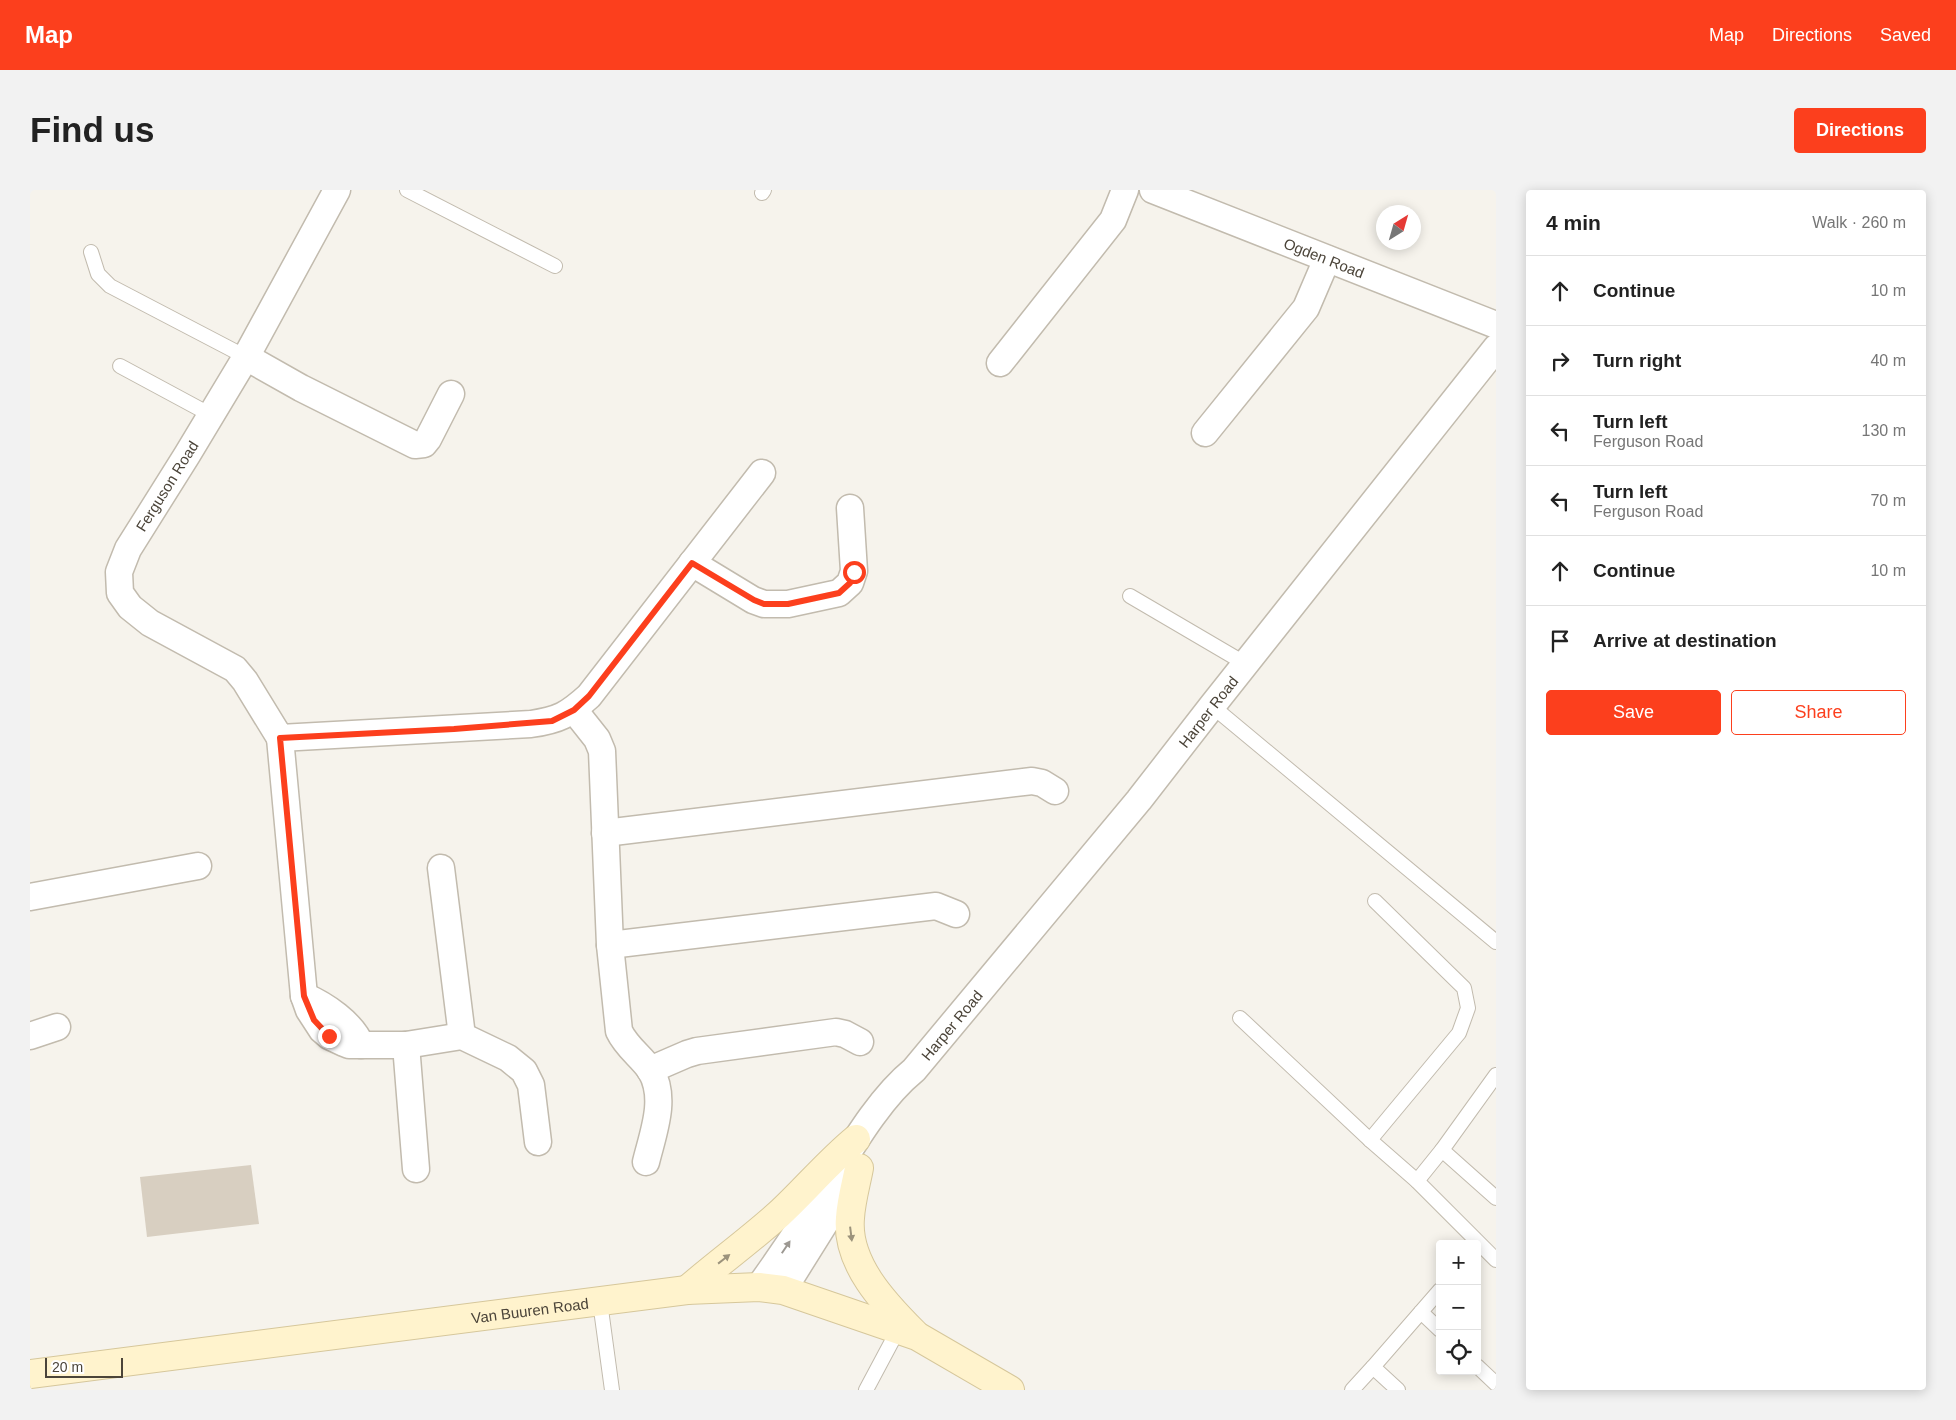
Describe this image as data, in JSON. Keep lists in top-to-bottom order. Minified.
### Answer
{"streets":{"main road":["Van Buuren Road"],"street":["Ogden Road","Ferguson Road","Harper Road"]},"crossings":[["Harper Road","Van Buuren Road"]],"scale_bar":"20 m","north":"top right","page":{"header":"Map","nav":["Map","Directions","Saved"],"buttons":["Directions",["Save","Share"]],"title":"Find us","heading":["4 min","Walk · 260 m"],"list":[["Continue","10 m"],["Turn right","40 m"],["Turn left","Ferguson Road","130 m"],["Turn left","Ferguson Road","70 m"],["Continue","10 m"],"Arrive at destination"],"map_buttons":["+","−"],"scale":"20 m"}}
